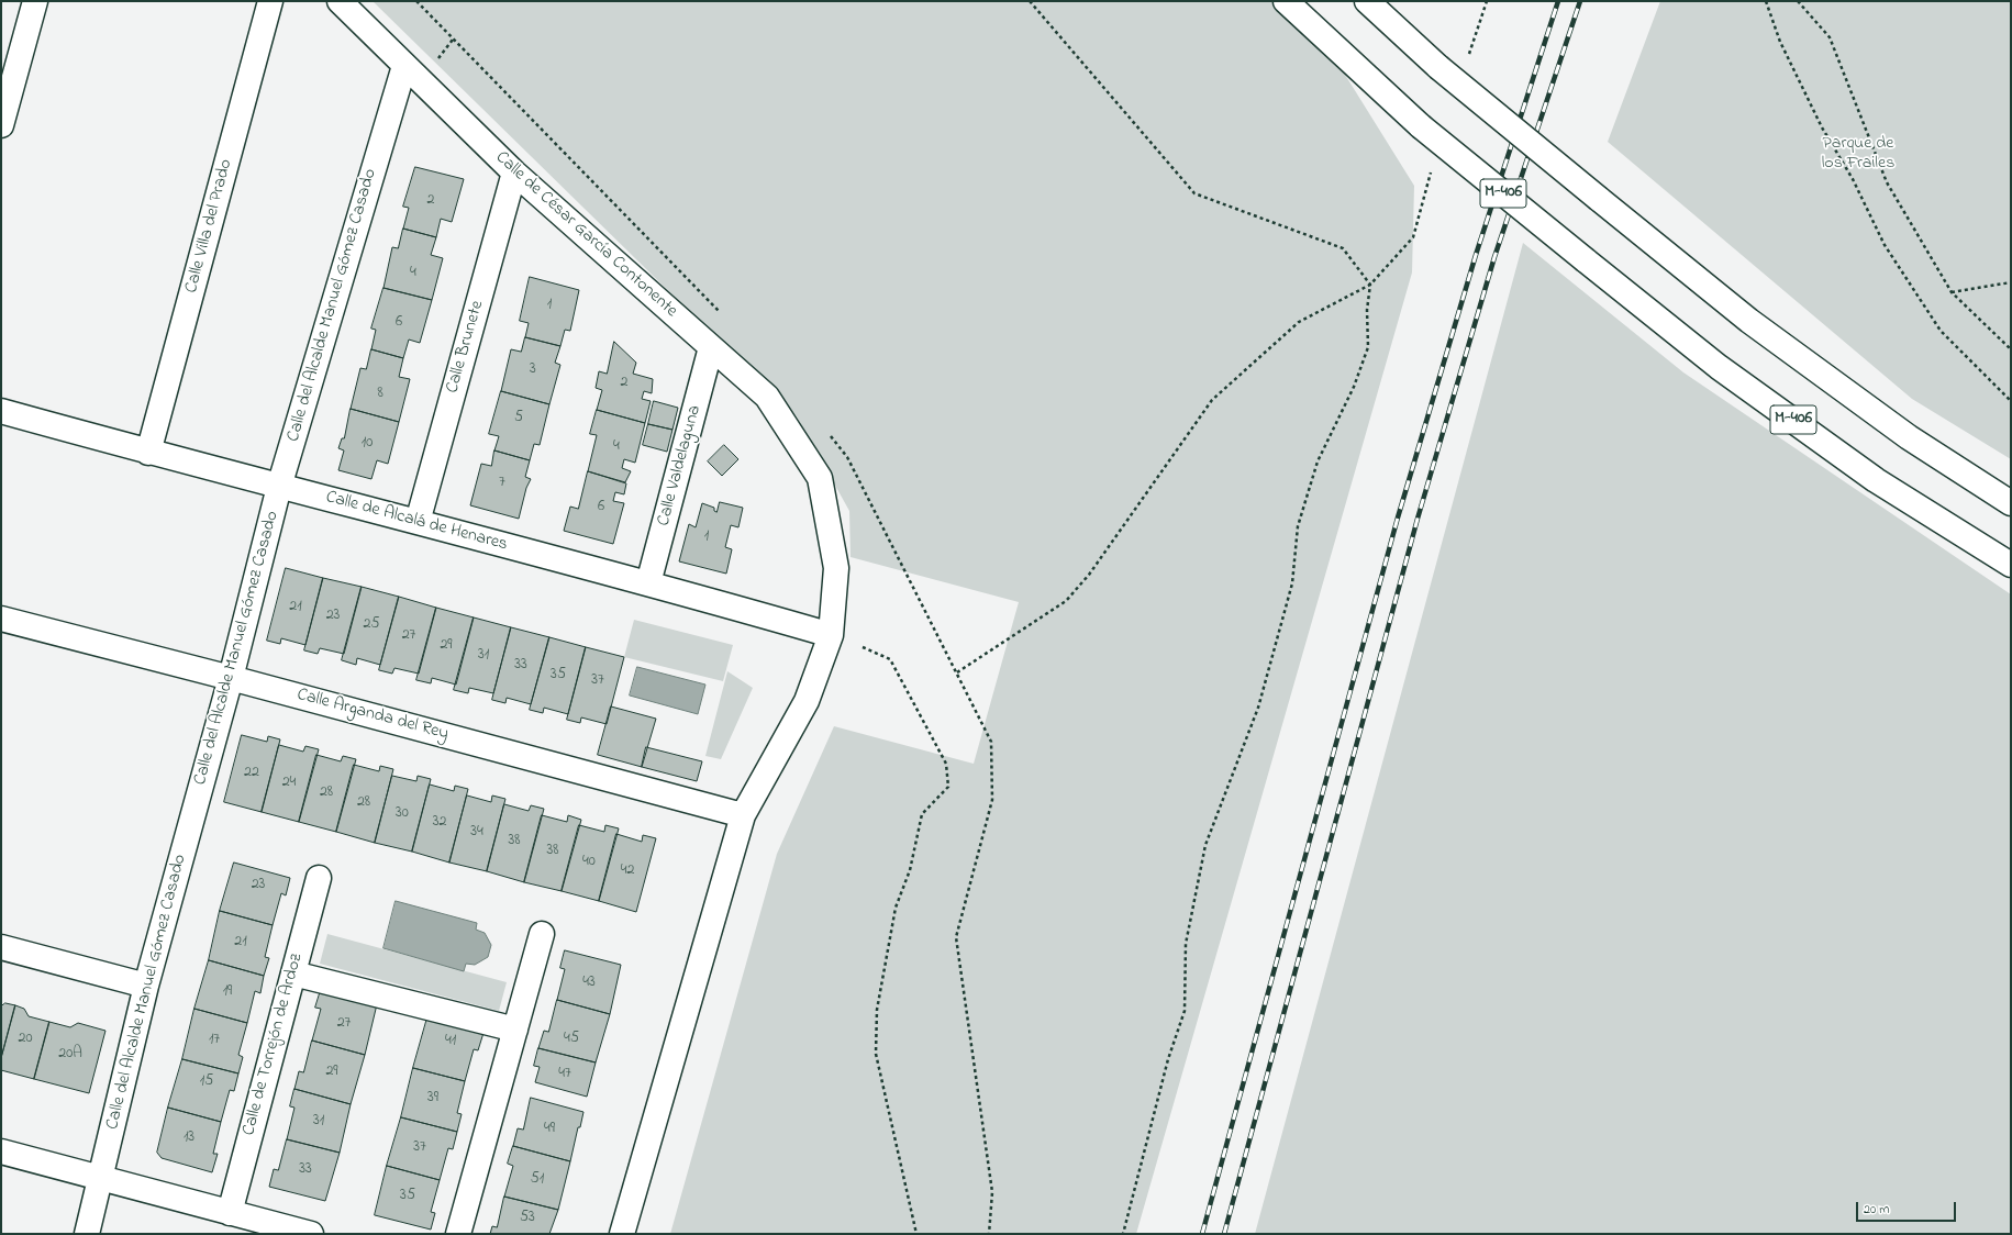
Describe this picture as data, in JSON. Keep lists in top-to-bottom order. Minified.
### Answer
{"streets":{"main road":["M-406","Calle Villa del Prado","Calle de César García Contonente","Calle del Alcalde Manuel Gómez Casado","Calle Brunete","Calle Valdelaguna","Calle de Alcalá de Henares","Calle Arganda del Rey","Calle de Torrejón de Ardoz"]},"crossings":[["Calle Villa del Prado","Calle de Alcalá de Henares"],["Calle de César García Contonente","Calle del Alcalde Manuel Gómez Casado"],["Calle de César García Contonente","Calle Brunete"],["Calle de César García Contonente","Calle Valdelaguna"],["Calle de César García Contonente","Calle de Alcalá de Henares"],["Calle del Alcalde Manuel Gómez Casado","Calle de Alcalá de Henares"],["Calle del Alcalde Manuel Gómez Casado","Calle Arganda del Rey"],["Calle Brunete","Calle de Alcalá de Henares"],["Calle Valdelaguna","Calle de Alcalá de Henares"]],"parks":["Parque de los Frailes"],"house_numbers":["2","4","1","6","3","2","8","5","10","4","7","6","1","21","23","25","27","29","31","33","35","37","22","24","28","28","30","32","34","38","38","40","42","23","21","43","19","27","20","45","17","41","20A","29","47","15","39","31","49","13","37","33","51","35","53"],"scale_bar":"20 m"}
